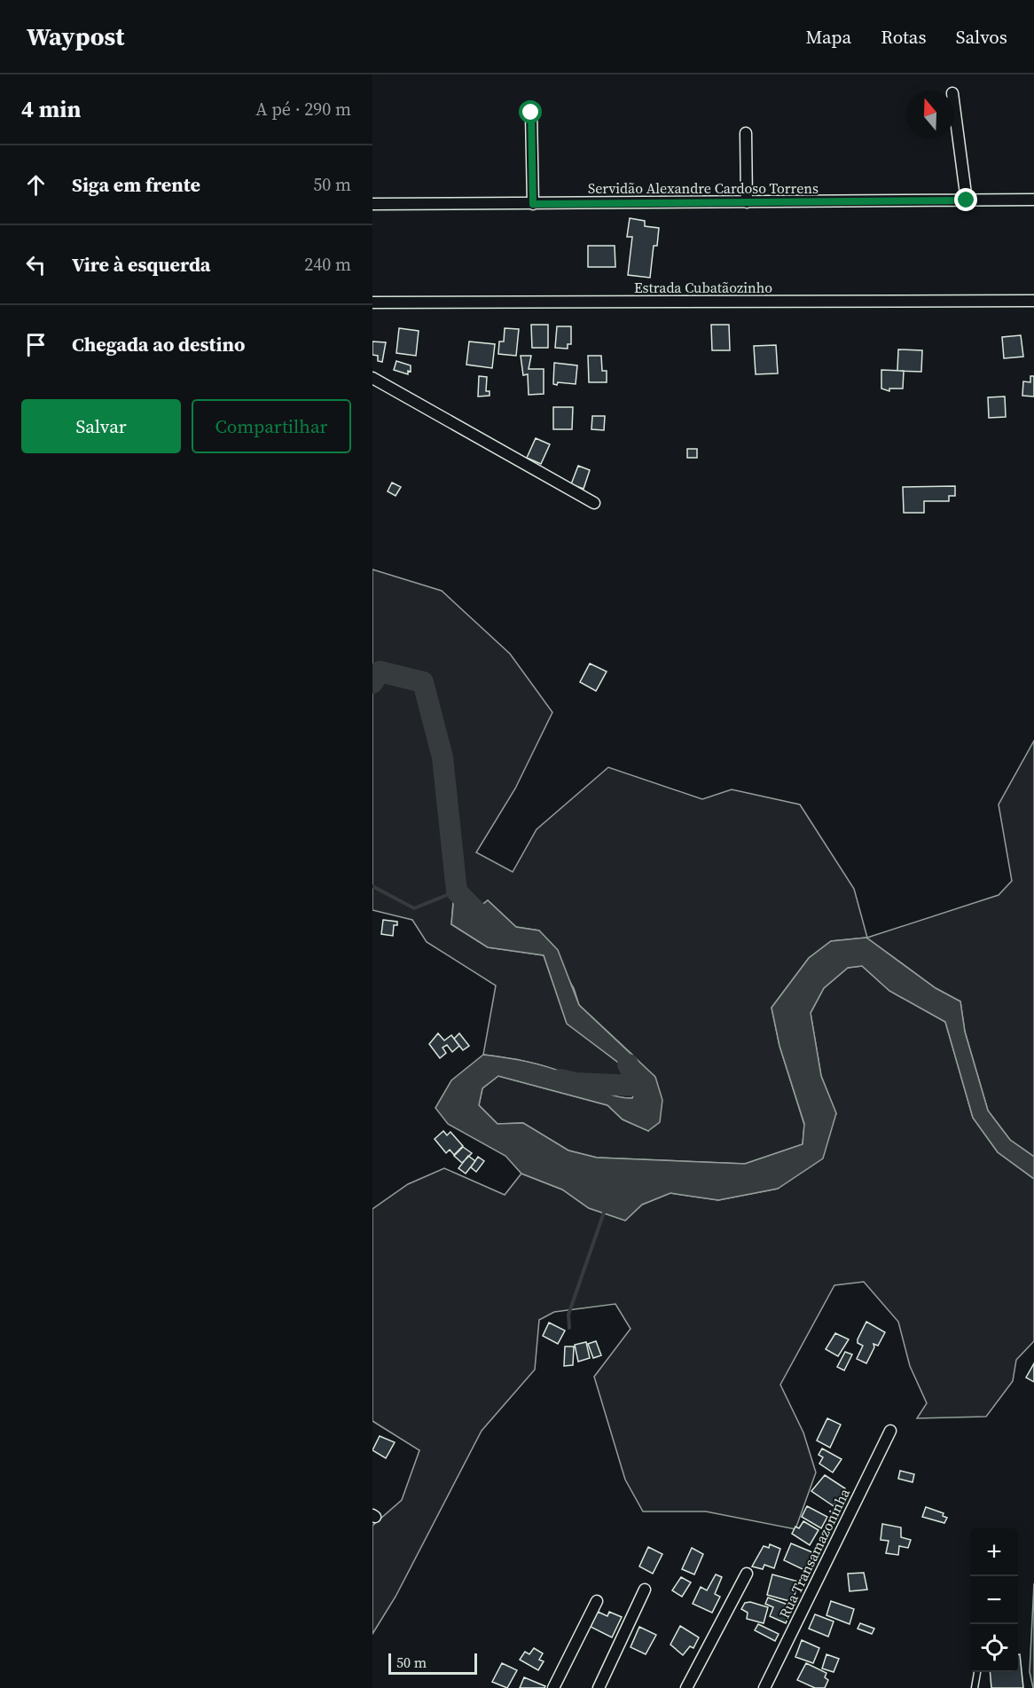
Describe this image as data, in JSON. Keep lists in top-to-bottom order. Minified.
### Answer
{"streets":{"street":["Servidão Alexandre Cardoso Torrens","Estrada Cubatãozinho","Rua Transamazoninha"]},"scale_bar":"50 m","north":"top","page":{"header":"Waypost","nav":["Mapa","Rotas","Salvos"],"heading":["4 min","A pé · 290 m"],"list":[["Siga em frente","50 m"],["Vire à esquerda","240 m"],"Chegada ao destino"],"buttons":["Salvar","Compartilhar"],"map_buttons":["+","−"],"scale":"50 m"}}
